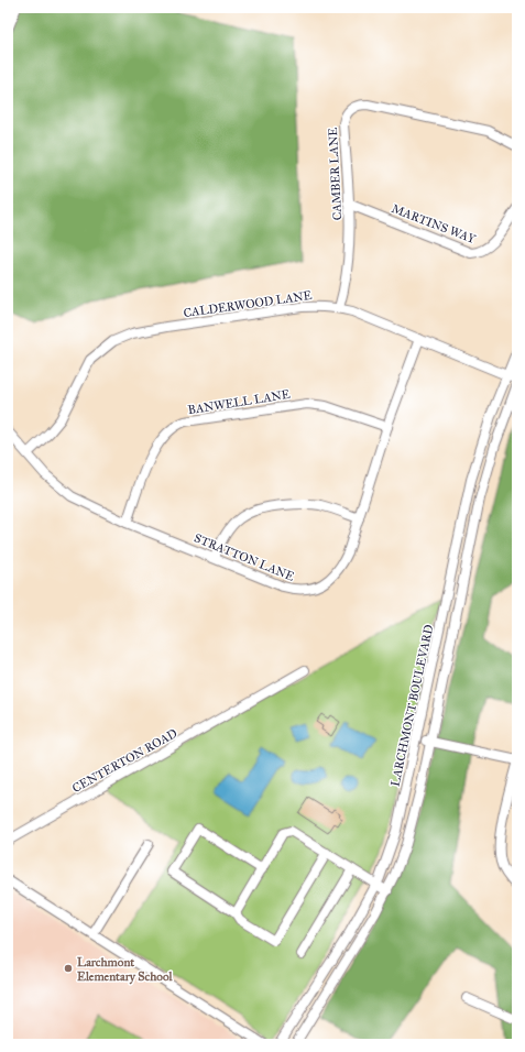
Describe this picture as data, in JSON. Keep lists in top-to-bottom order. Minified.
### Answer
{"streets":{"street":["CAMBER LANE","MARTINS WAY","CALDERWOOD LANE","BANWELL LANE","STRATTON LANE","LARCHMONT BOULEVARD","CENTERTON ROAD"]},"crossings":[["CAMBER LANE","MARTINS WAY"],["CAMBER LANE","CALDERWOOD LANE"],["CALDERWOOD LANE","STRATTON LANE"],["CALDERWOOD LANE","LARCHMONT BOULEVARD"],["BANWELL LANE","STRATTON LANE"]],"places":["Larchmont Elementary School"]}
